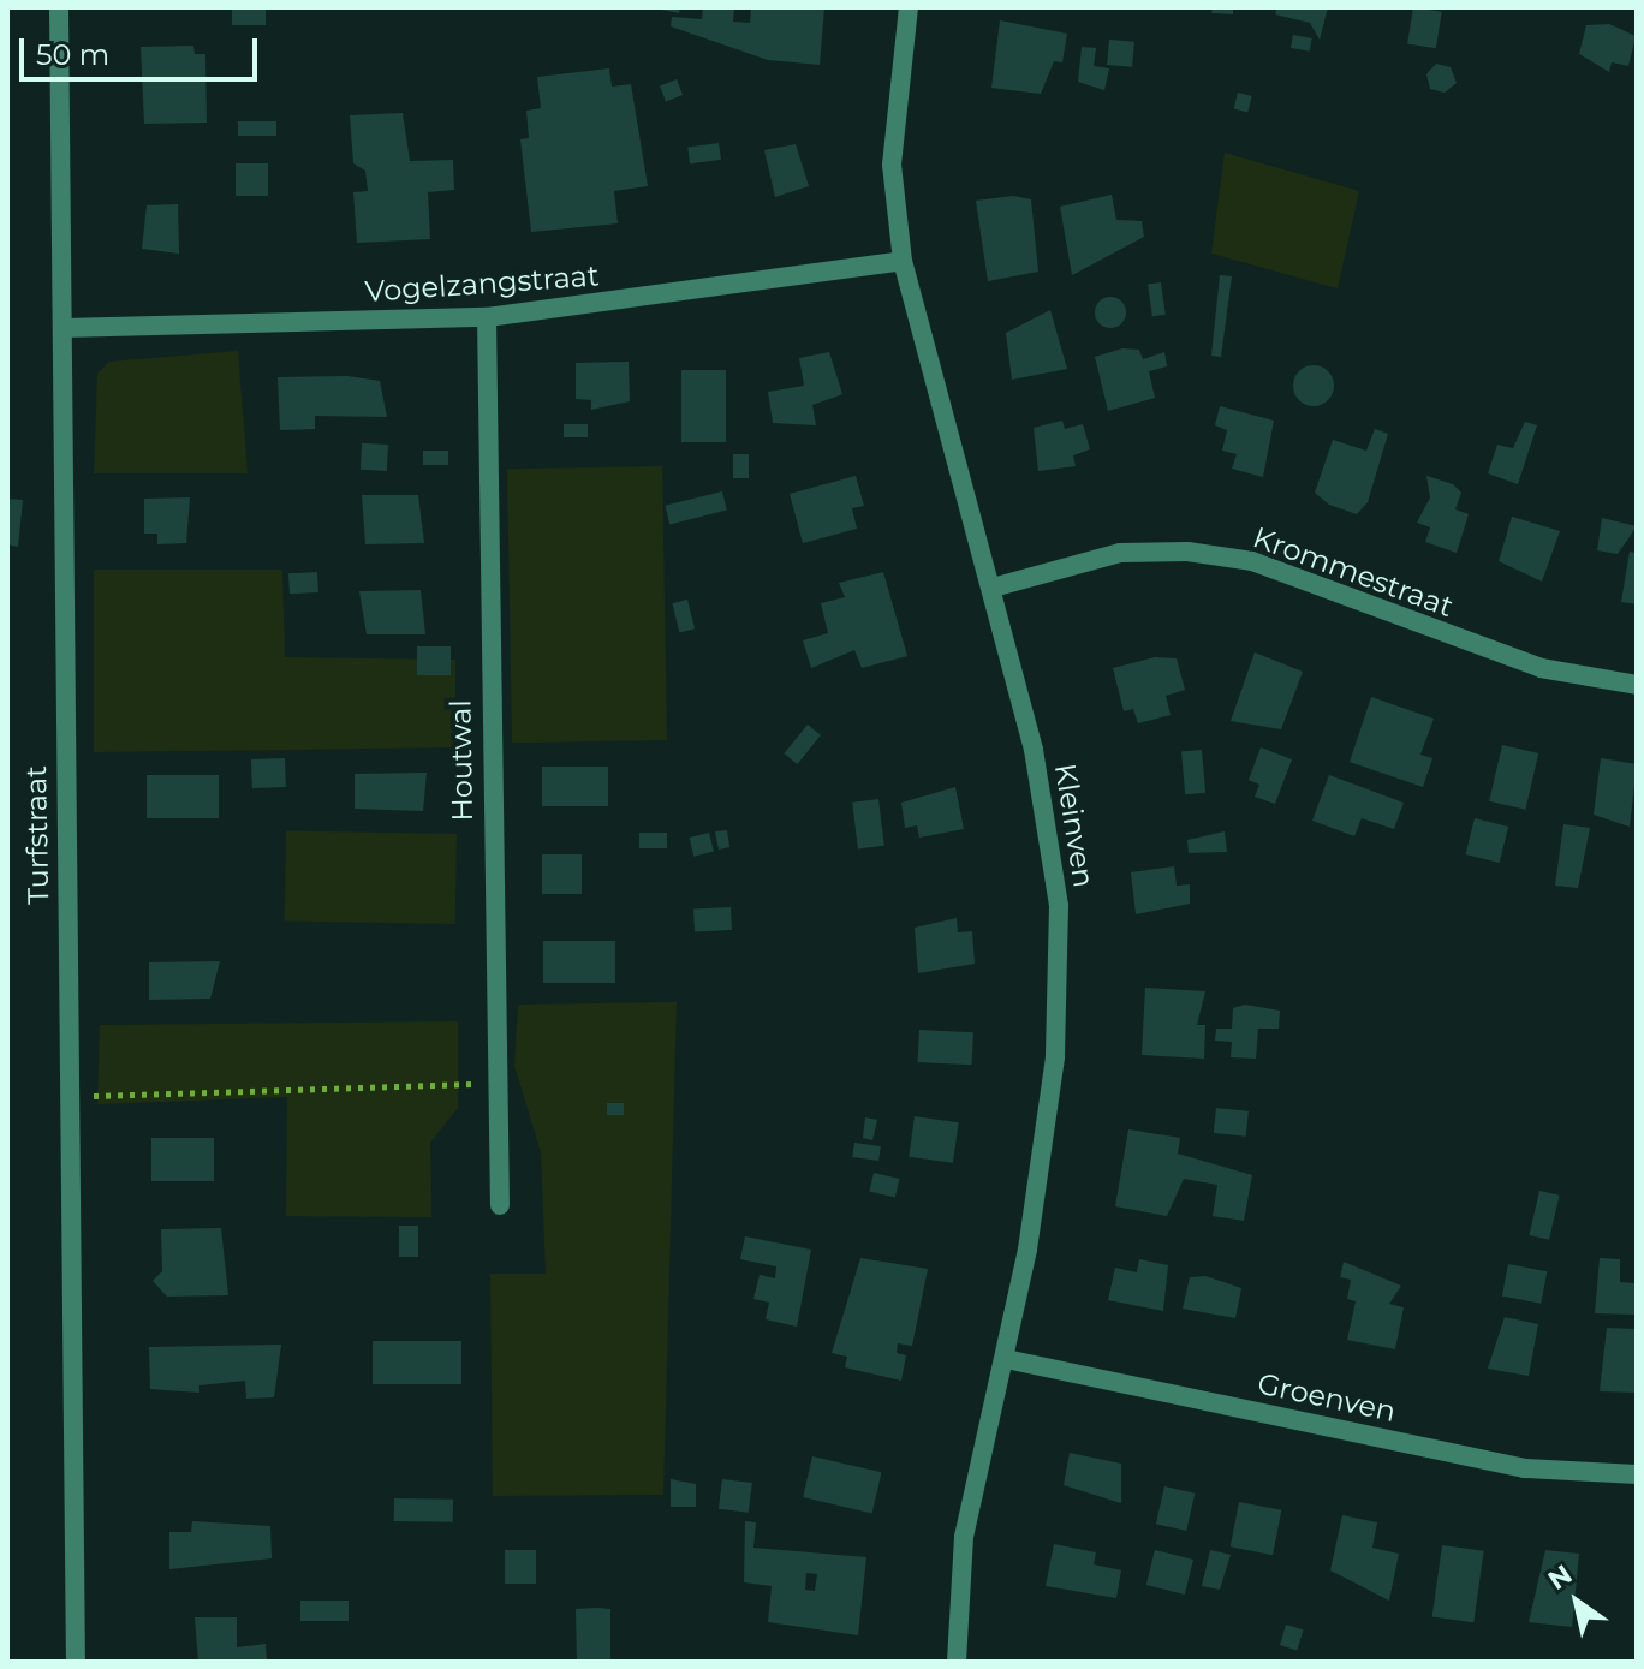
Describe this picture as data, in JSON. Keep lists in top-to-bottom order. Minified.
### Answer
{"streets":{"street":["Vogelzangstraat","Krommestraat","Houtwal","Kleinven","Turfstraat","Groenven"]},"crossings":[["Vogelzangstraat","Houtwal"],["Vogelzangstraat","Kleinven"],["Vogelzangstraat","Turfstraat"],["Krommestraat","Kleinven"],["Kleinven","Groenven"]],"scale_bar":"50 m","north":"top left"}
